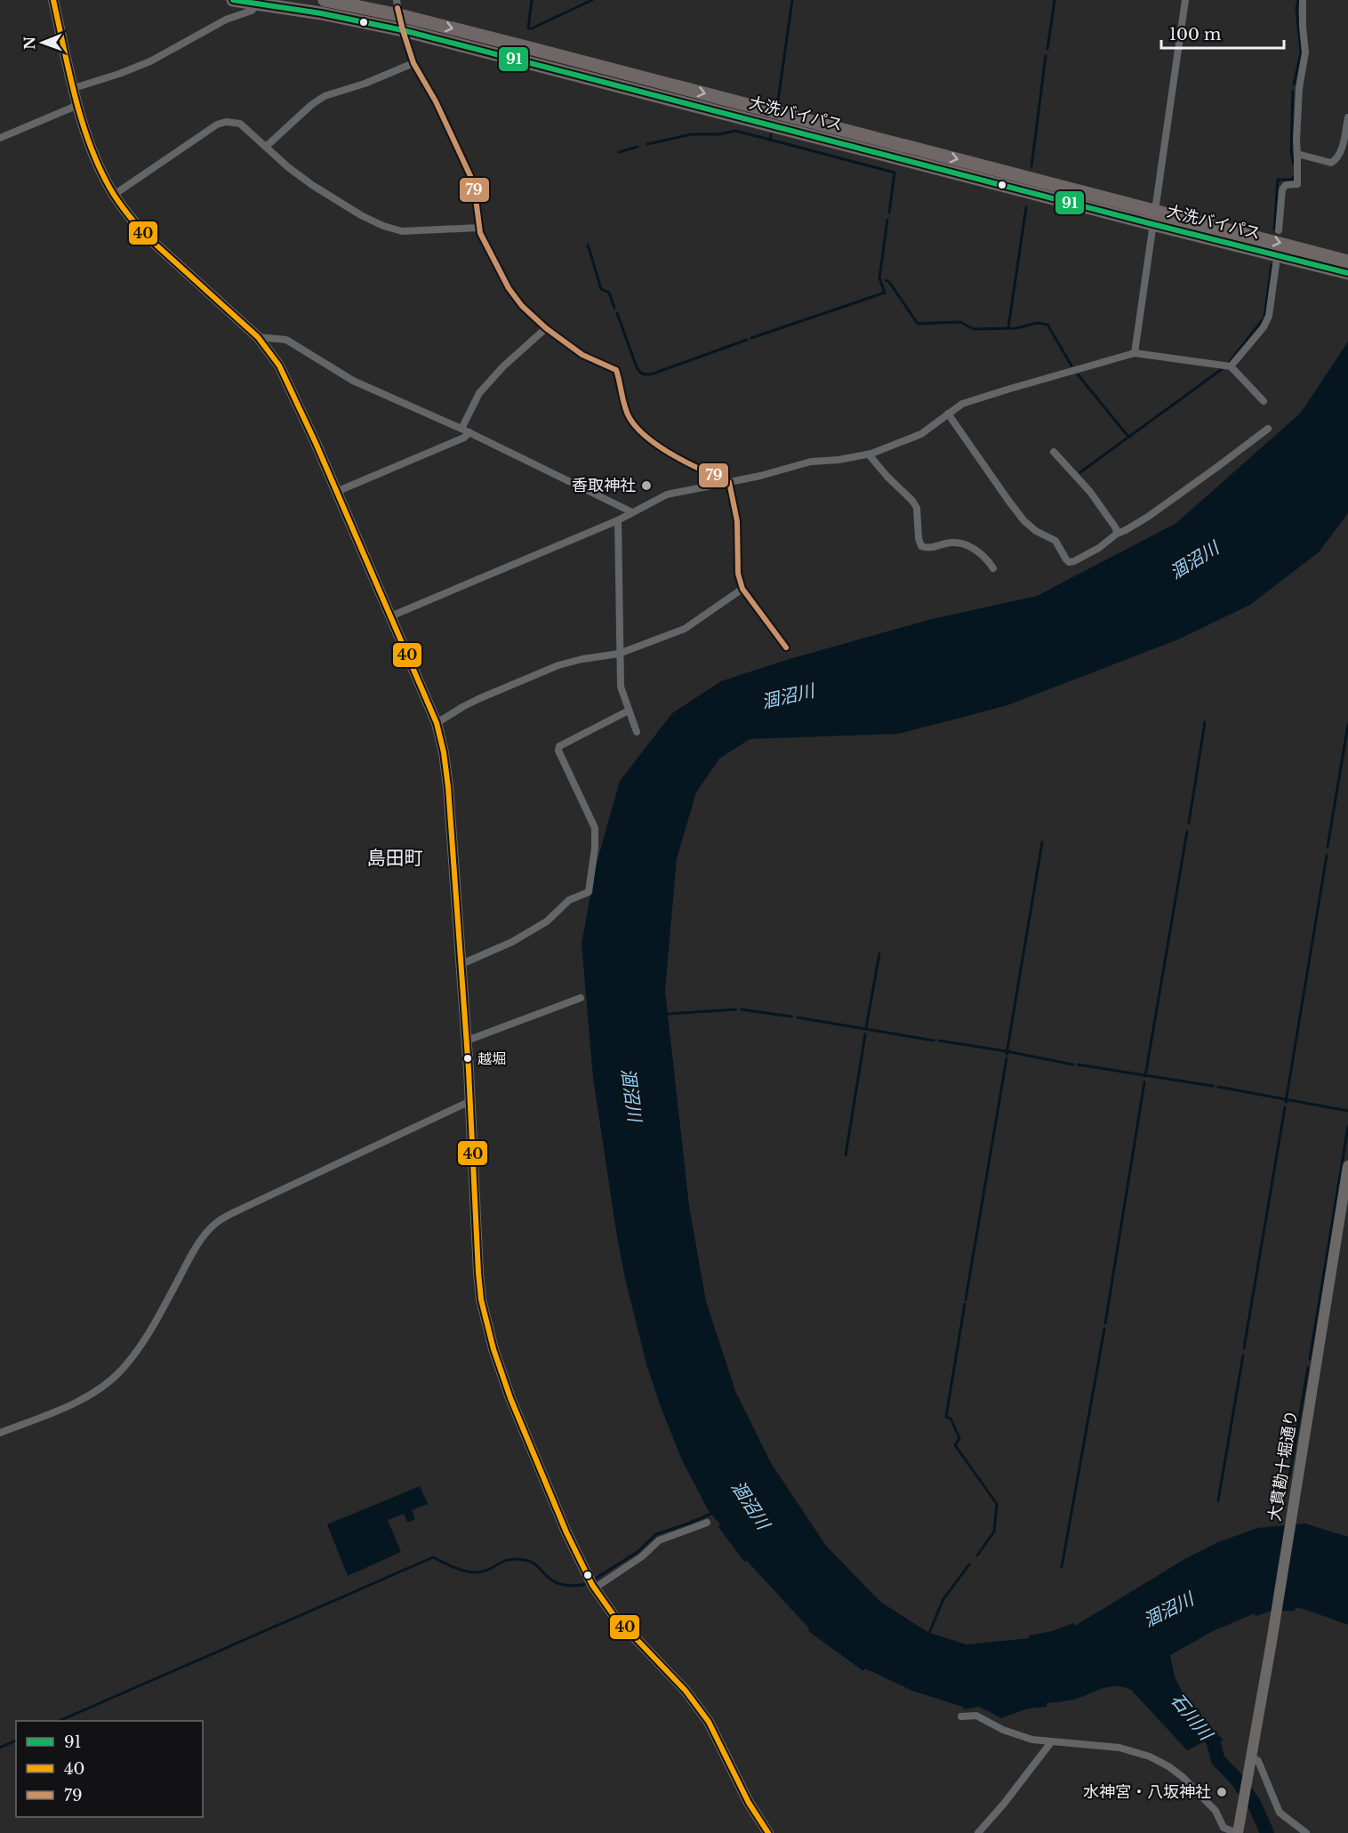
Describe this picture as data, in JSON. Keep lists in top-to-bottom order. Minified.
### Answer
{"streets":{"highway":["大洗バイパス"],"street":["大貫勘十堀通り"]},"districts":["島田町"],"water":["涸沼川","石川川"],"places":["香取神社","越堀","水神宮・八坂神社"],"lines":["transit line 91","transit line 40","transit line 79"],"legend":["91","40","79"],"scale_bar":"100 m","north":"left"}
